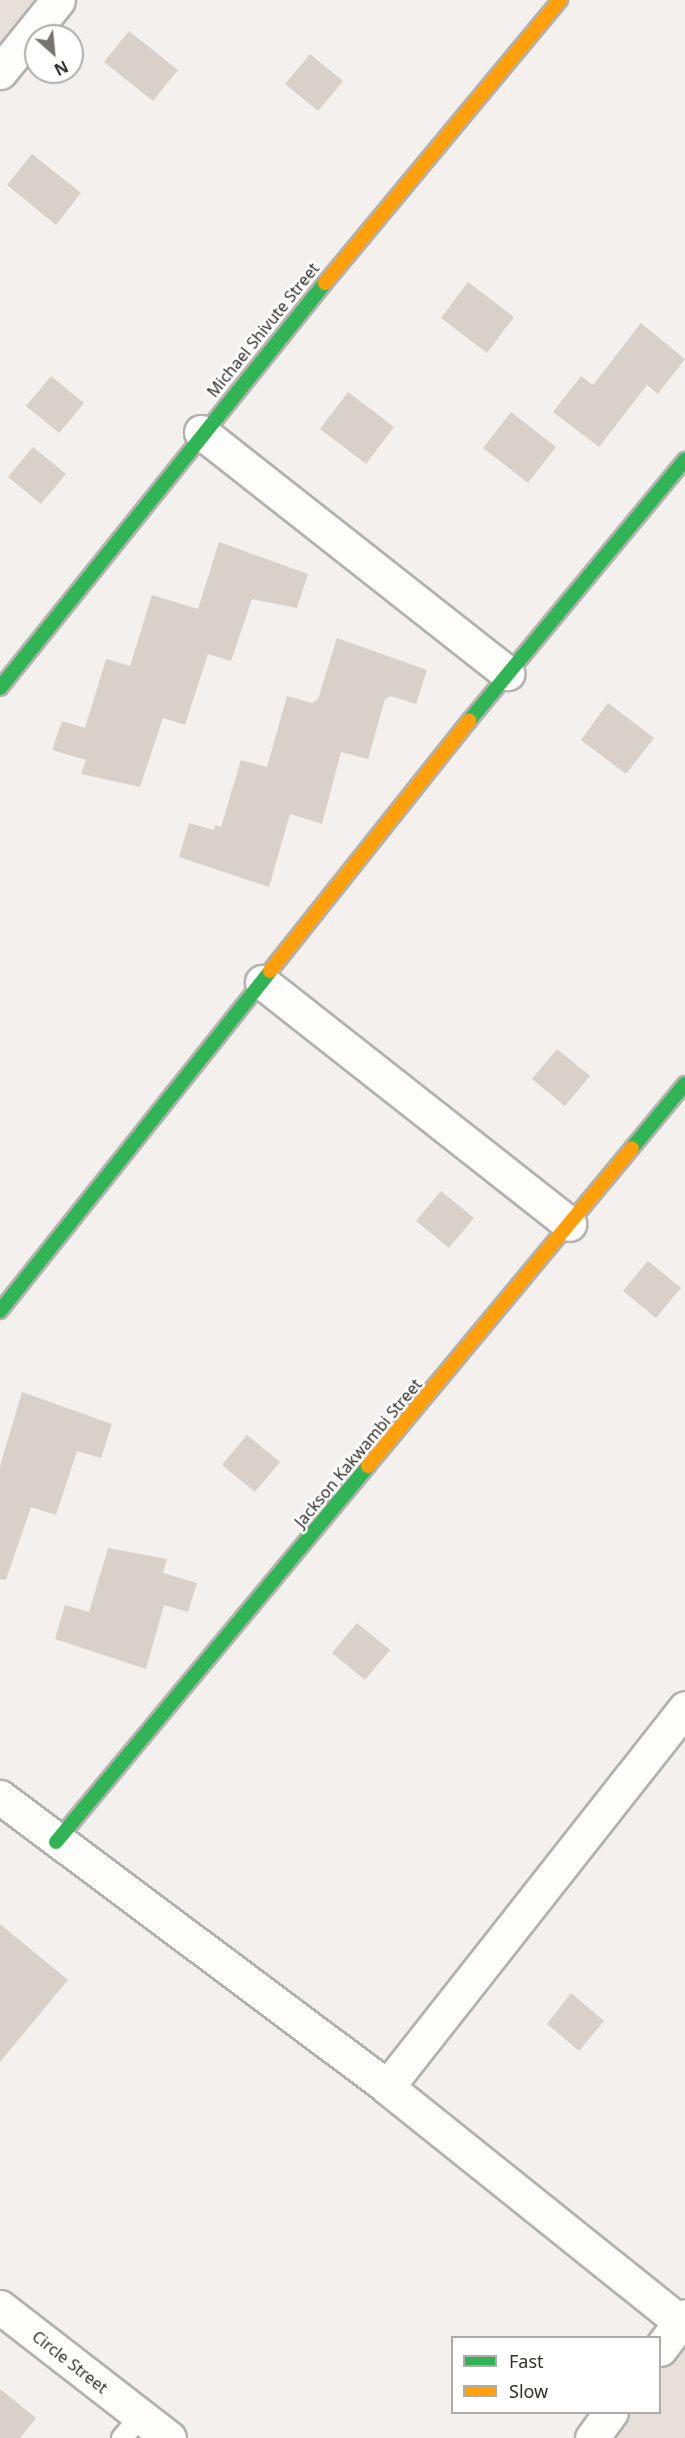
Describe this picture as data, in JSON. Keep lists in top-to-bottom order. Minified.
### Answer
{"streets":{"street":["Michael Shivute Street","Jackson Kakwambi Street","Circle Street"]},"legend":["Fast","Slow"],"north":"bottom right"}
